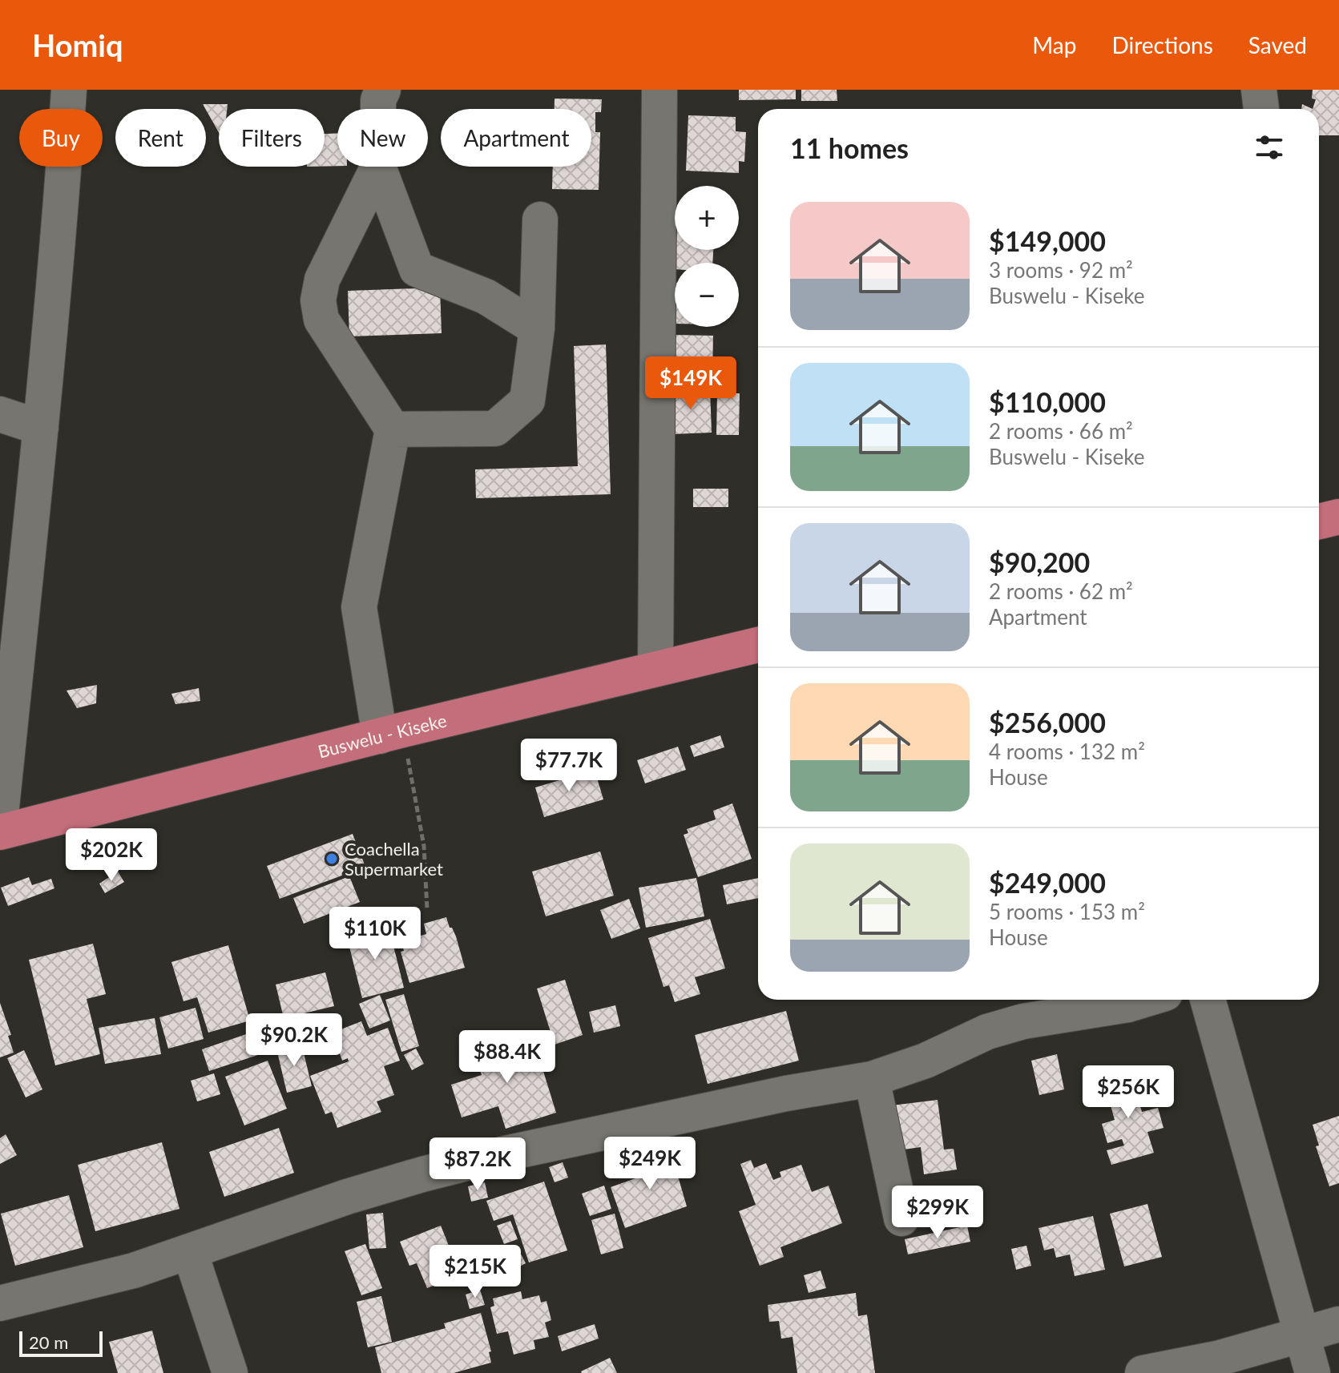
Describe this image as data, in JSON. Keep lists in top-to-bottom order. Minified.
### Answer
{"streets":{"main road":["Buswelu - Kiseke"]},"places":["Coachella Supermarket"],"scale_bar":"20 m","page":{"header":"Homiq","nav":["Map","Directions","Saved"],"chip":["Buy","Rent","Filters","New","Apartment"],"heading":"11 homes","map_buttons":["+","−"],"list":[{"name":"$149,000","note":"3 rooms · 92 m² · Buswelu - Kiseke"},{"name":"$110,000","note":"2 rooms · 66 m² · Buswelu - Kiseke"},{"name":"$90,200","note":"2 rooms · 62 m² · Apartment"},{"name":"$256,000","note":"4 rooms · 132 m² · House"},{"name":"$249,000","note":"5 rooms · 153 m² · House"}],"price":["$149K","$77.7K","$202K","$110K","$90.2K","$88.4K","$256K","$249K","$87.2K","$299K","$215K"],"scale":"20 m"}}
